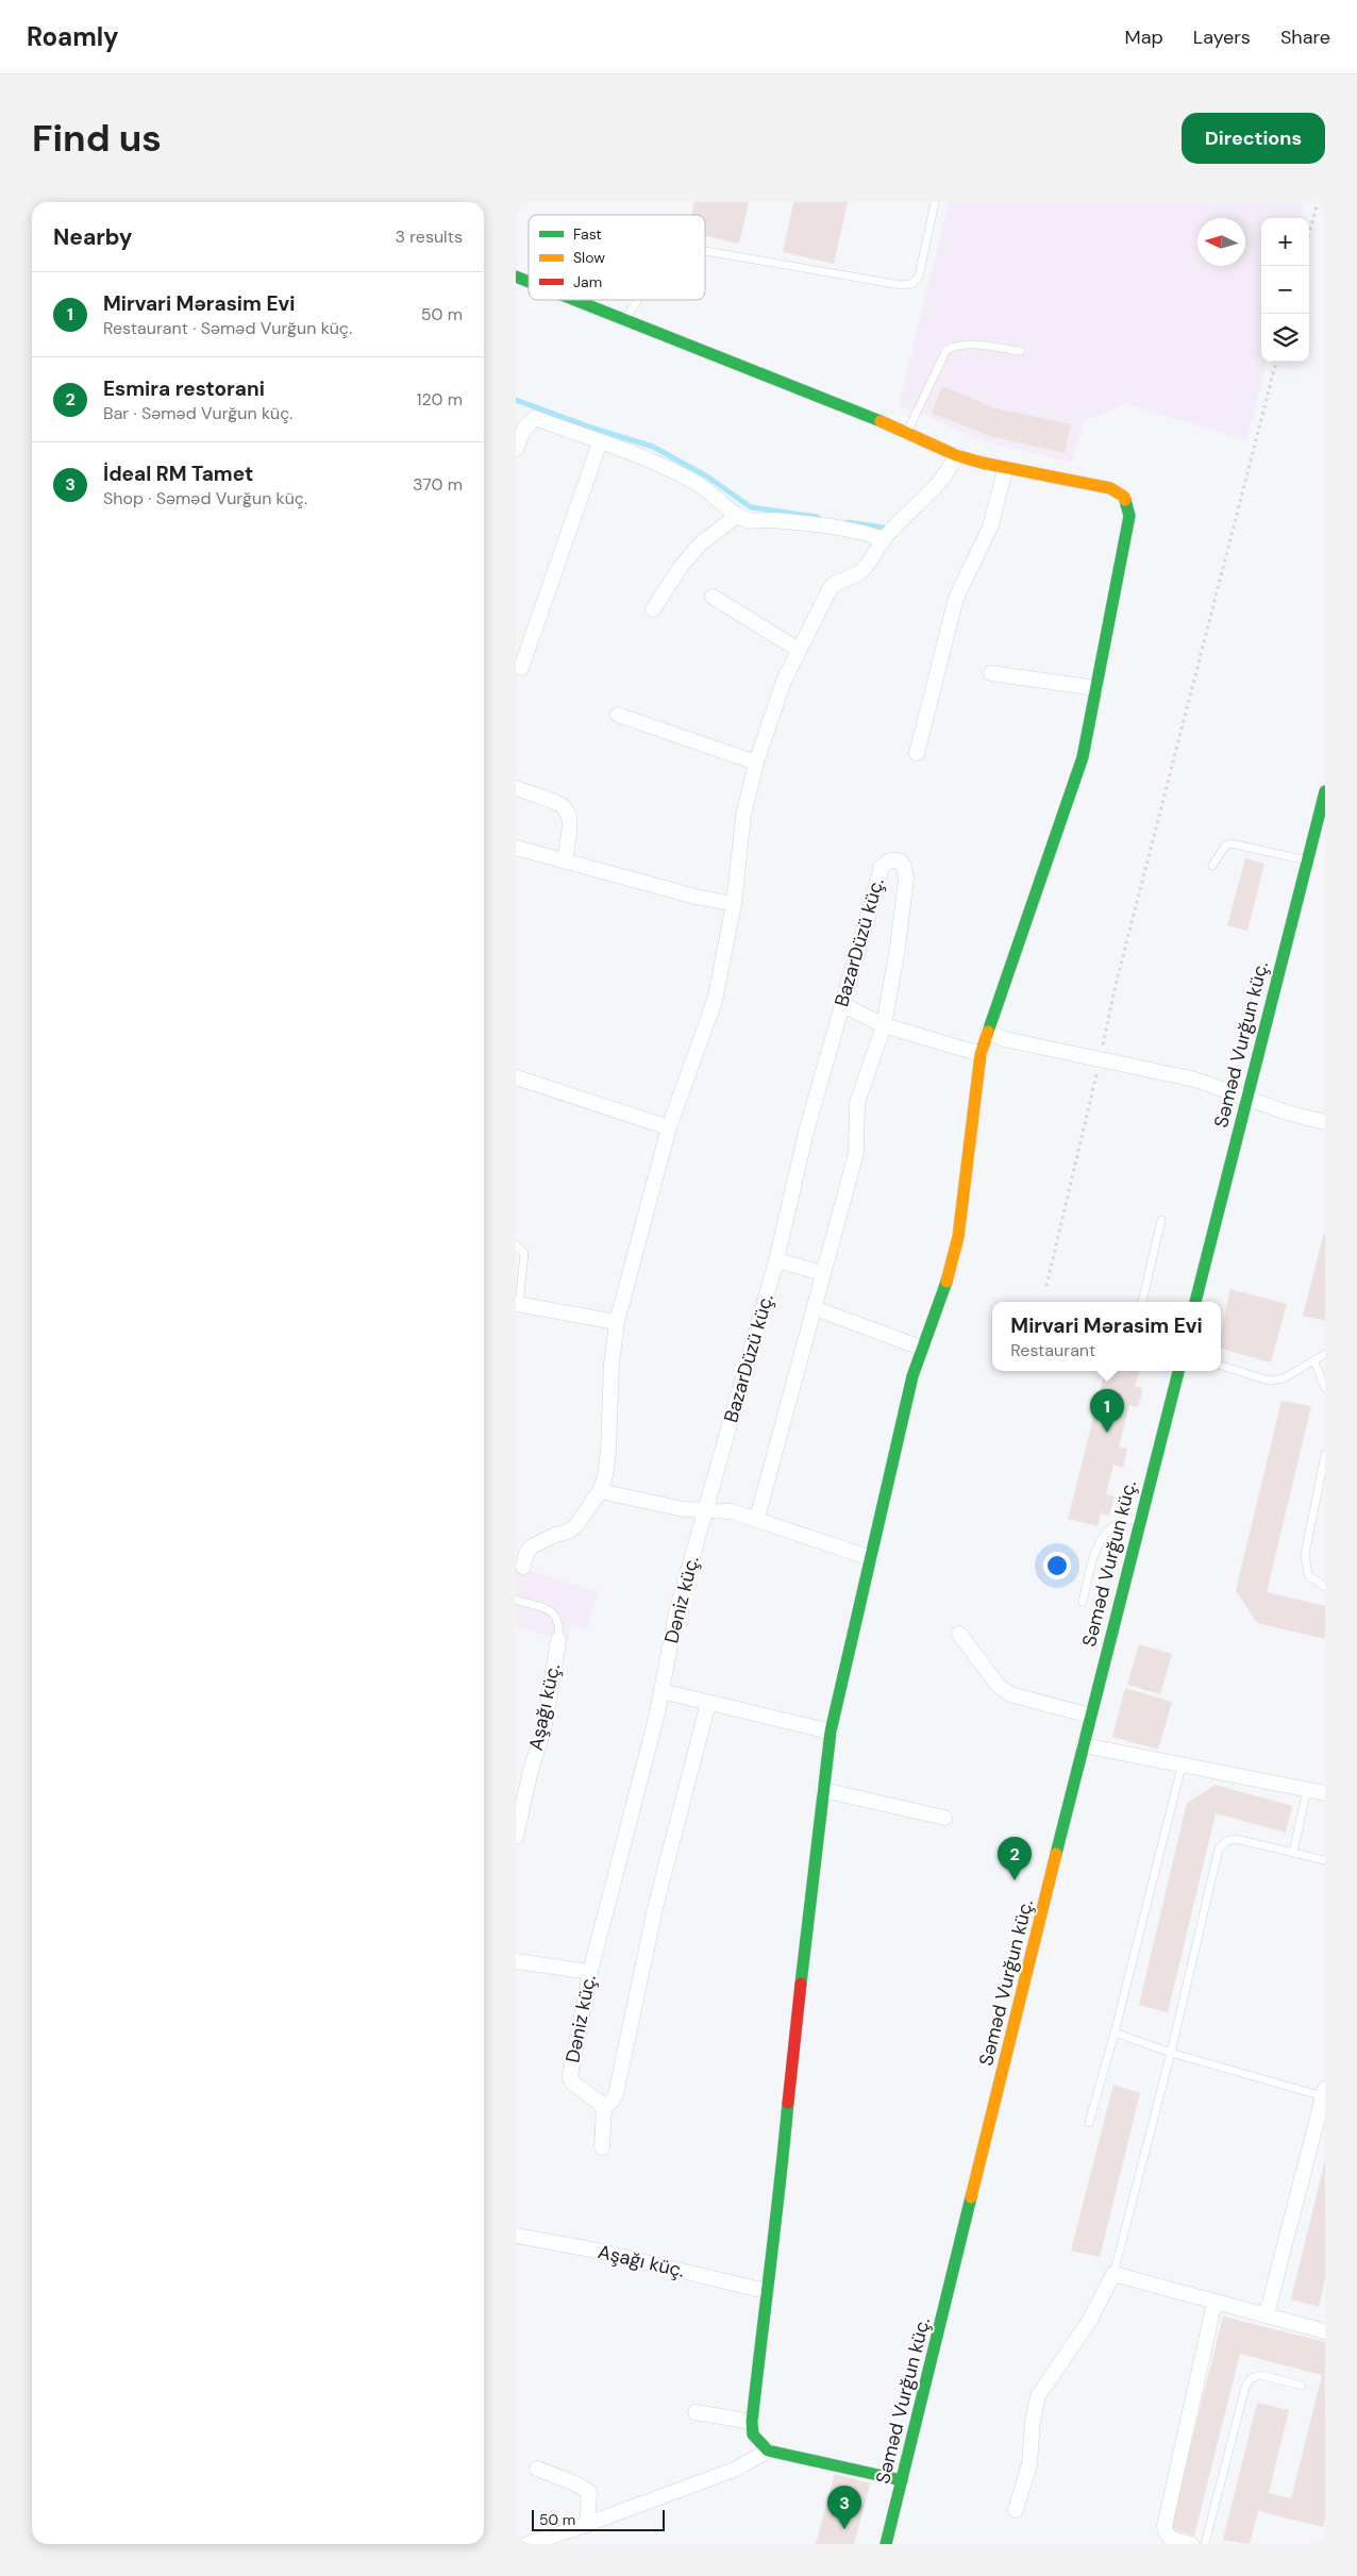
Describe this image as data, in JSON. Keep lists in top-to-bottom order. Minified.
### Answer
{"streets":{"street":["BazarDüzü küç.","Səməd Vurğun küç.","Dəniz küç.","Aşağı küç."]},"crossings":[["BazarDüzü küç.","Dəniz küç."]],"legend":["Fast","Slow","Jam"],"scale_bar":"50 m","north":"left","page":{"header":"Roamly","nav":["Map","Layers","Share"],"buttons":"Directions","title":"Find us","heading":["Nearby","3 results"],"map_buttons":["+","−"],"list":[{"mark":"1","name":"Mirvari Mərasim Evi","note":"Restaurant · Səməd Vurğun küç.","value":"50 m"},{"mark":"2","name":"Esmira restorani","note":"Bar · Səməd Vurğun küç.","value":"120 m"},{"mark":"3","name":"İdeal RM Tamet","note":"Shop · Səməd Vurğun küç.","value":"370 m"}],"popup":["Mirvari Mərasim Evi","Restaurant"],"pins":["1","2","3"],"scale":"50 m"}}
